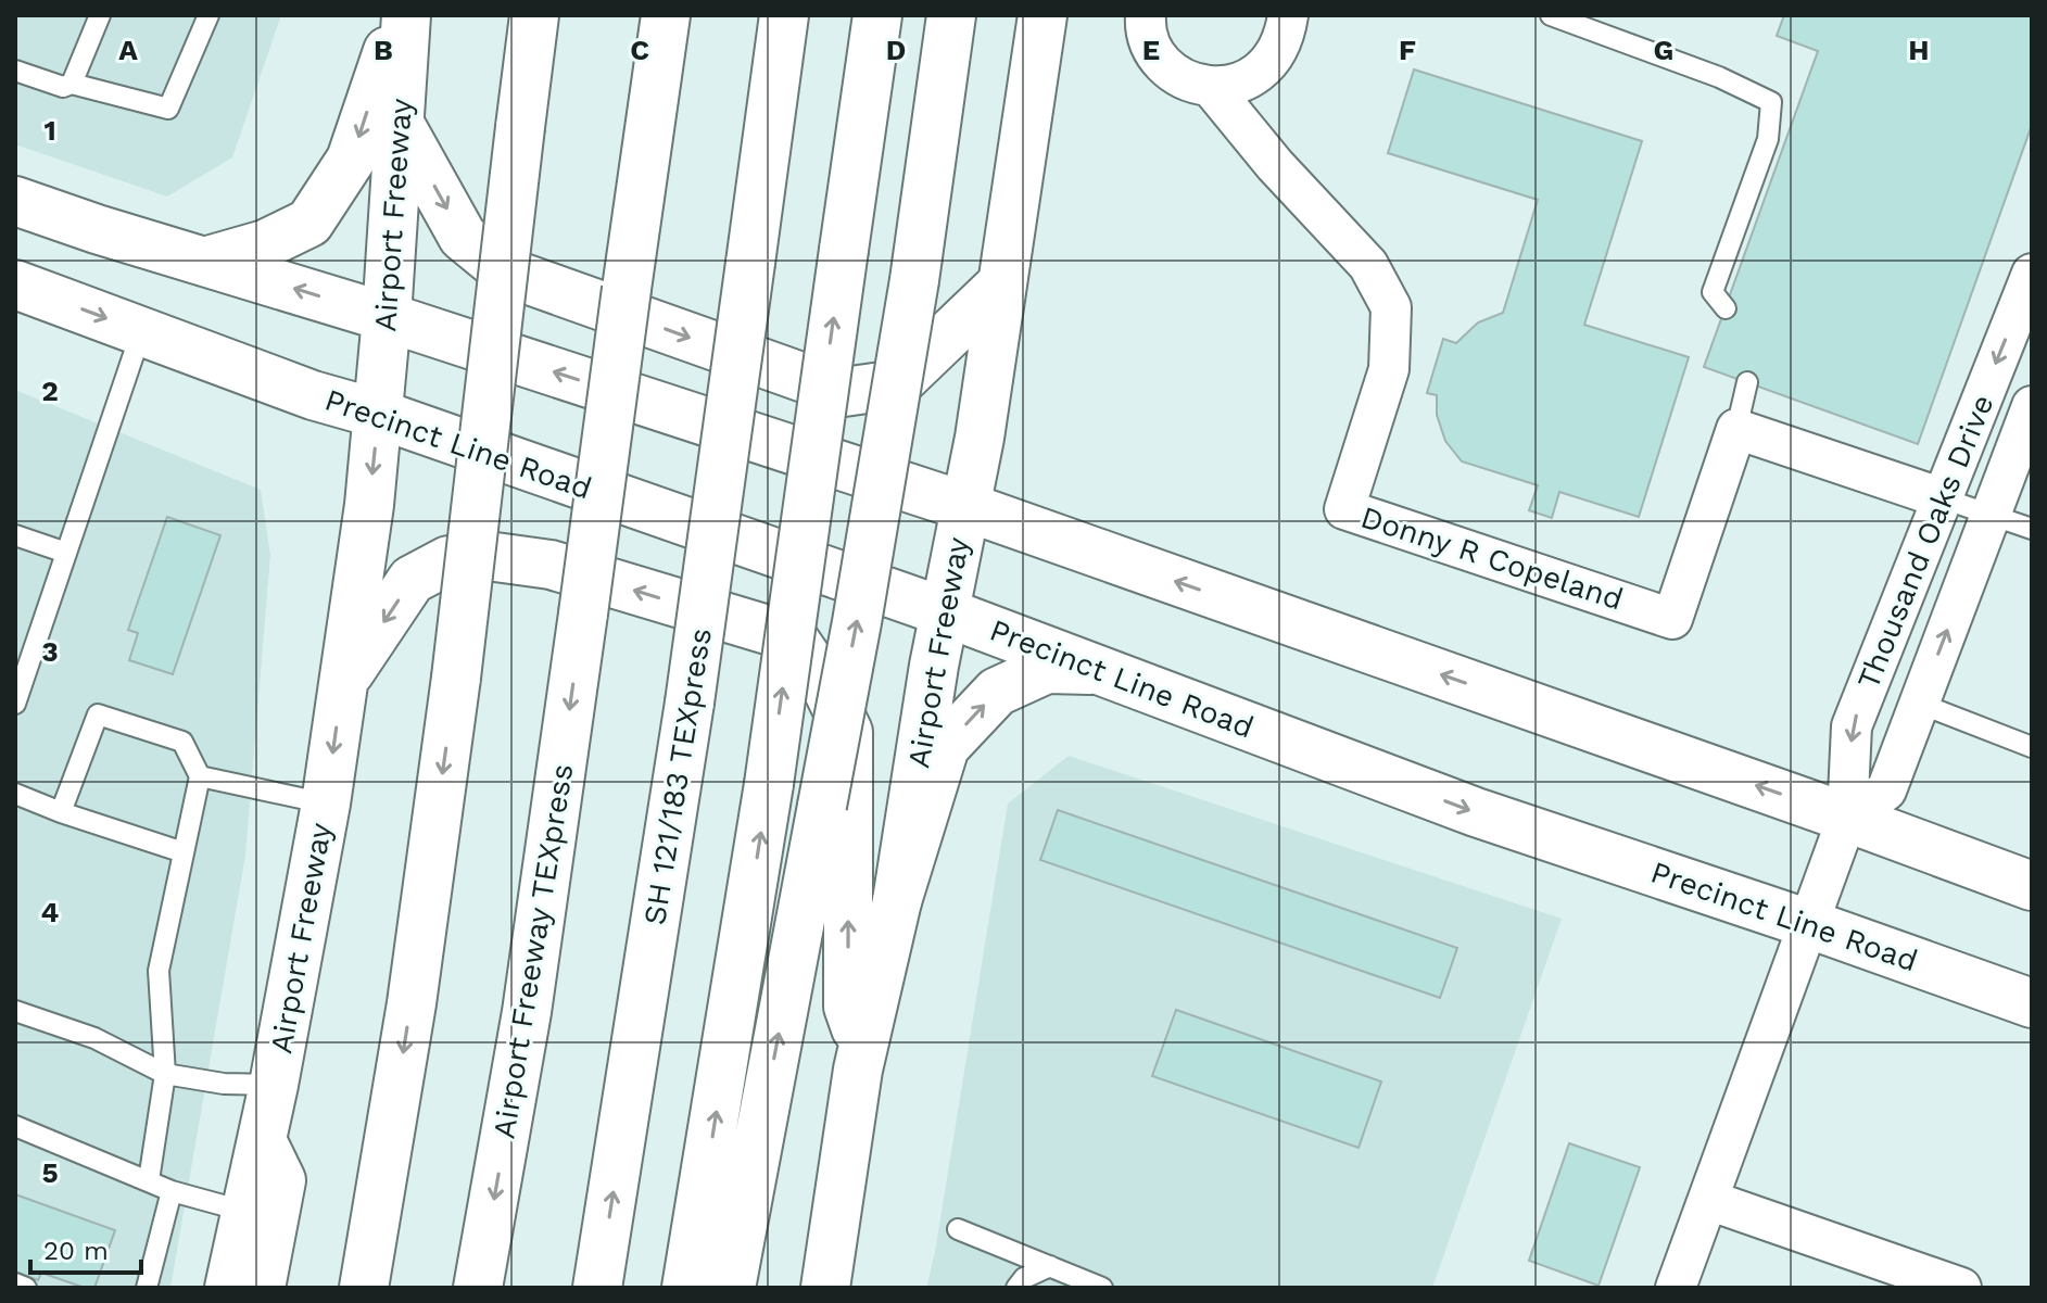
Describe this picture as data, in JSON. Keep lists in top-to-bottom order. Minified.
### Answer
{"streets":{"main road":["Airport Freeway","Precinct Line Road","SH 121/183 TEXpress","Airport Freeway TEXpress"],"street":["Thousand Oaks Drive","Donny R Copeland"]},"crossings":[["Airport Freeway","Precinct Line Road"],["Precinct Line Road","Thousand Oaks Drive"]],"scale_bar":"20 m","grid":{"columns":["A","B","C","D","E","F","G","H"],"rows":["1","2","3","4","5"]}}
